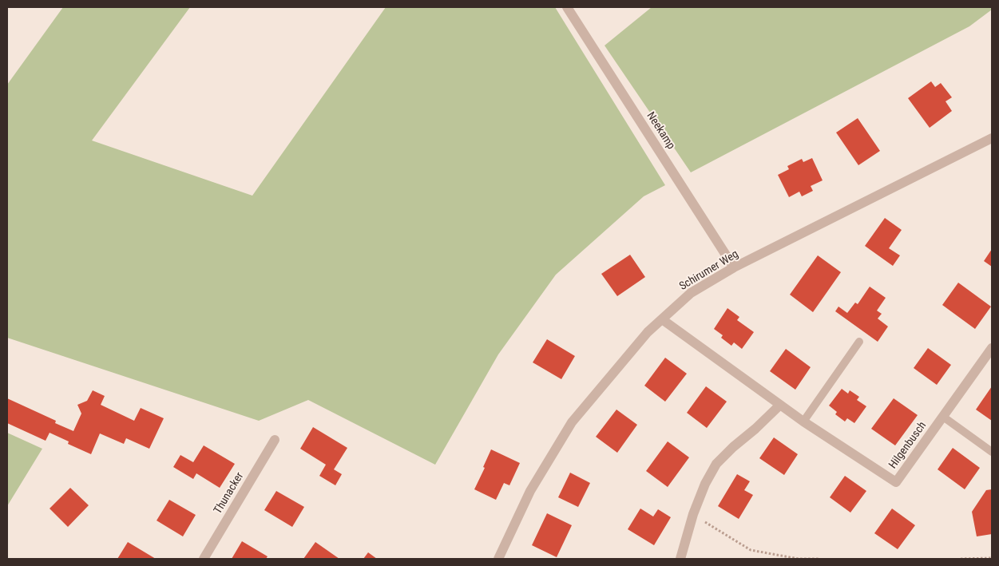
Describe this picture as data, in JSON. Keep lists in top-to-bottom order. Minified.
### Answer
{"streets":{"street":["Neekamp","Schirumer Weg","Hilgenbusch","Thunacker"]},"crossings":[["Neekamp","Schirumer Weg"],["Schirumer Weg","Hilgenbusch"]]}
